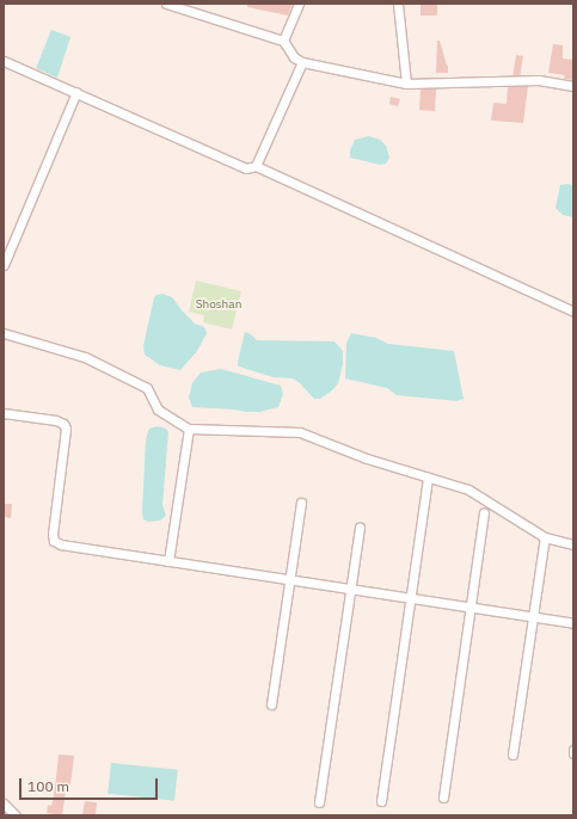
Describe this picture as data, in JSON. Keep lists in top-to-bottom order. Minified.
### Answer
{"parks":["Shoshan"],"scale_bar":"100 m"}
